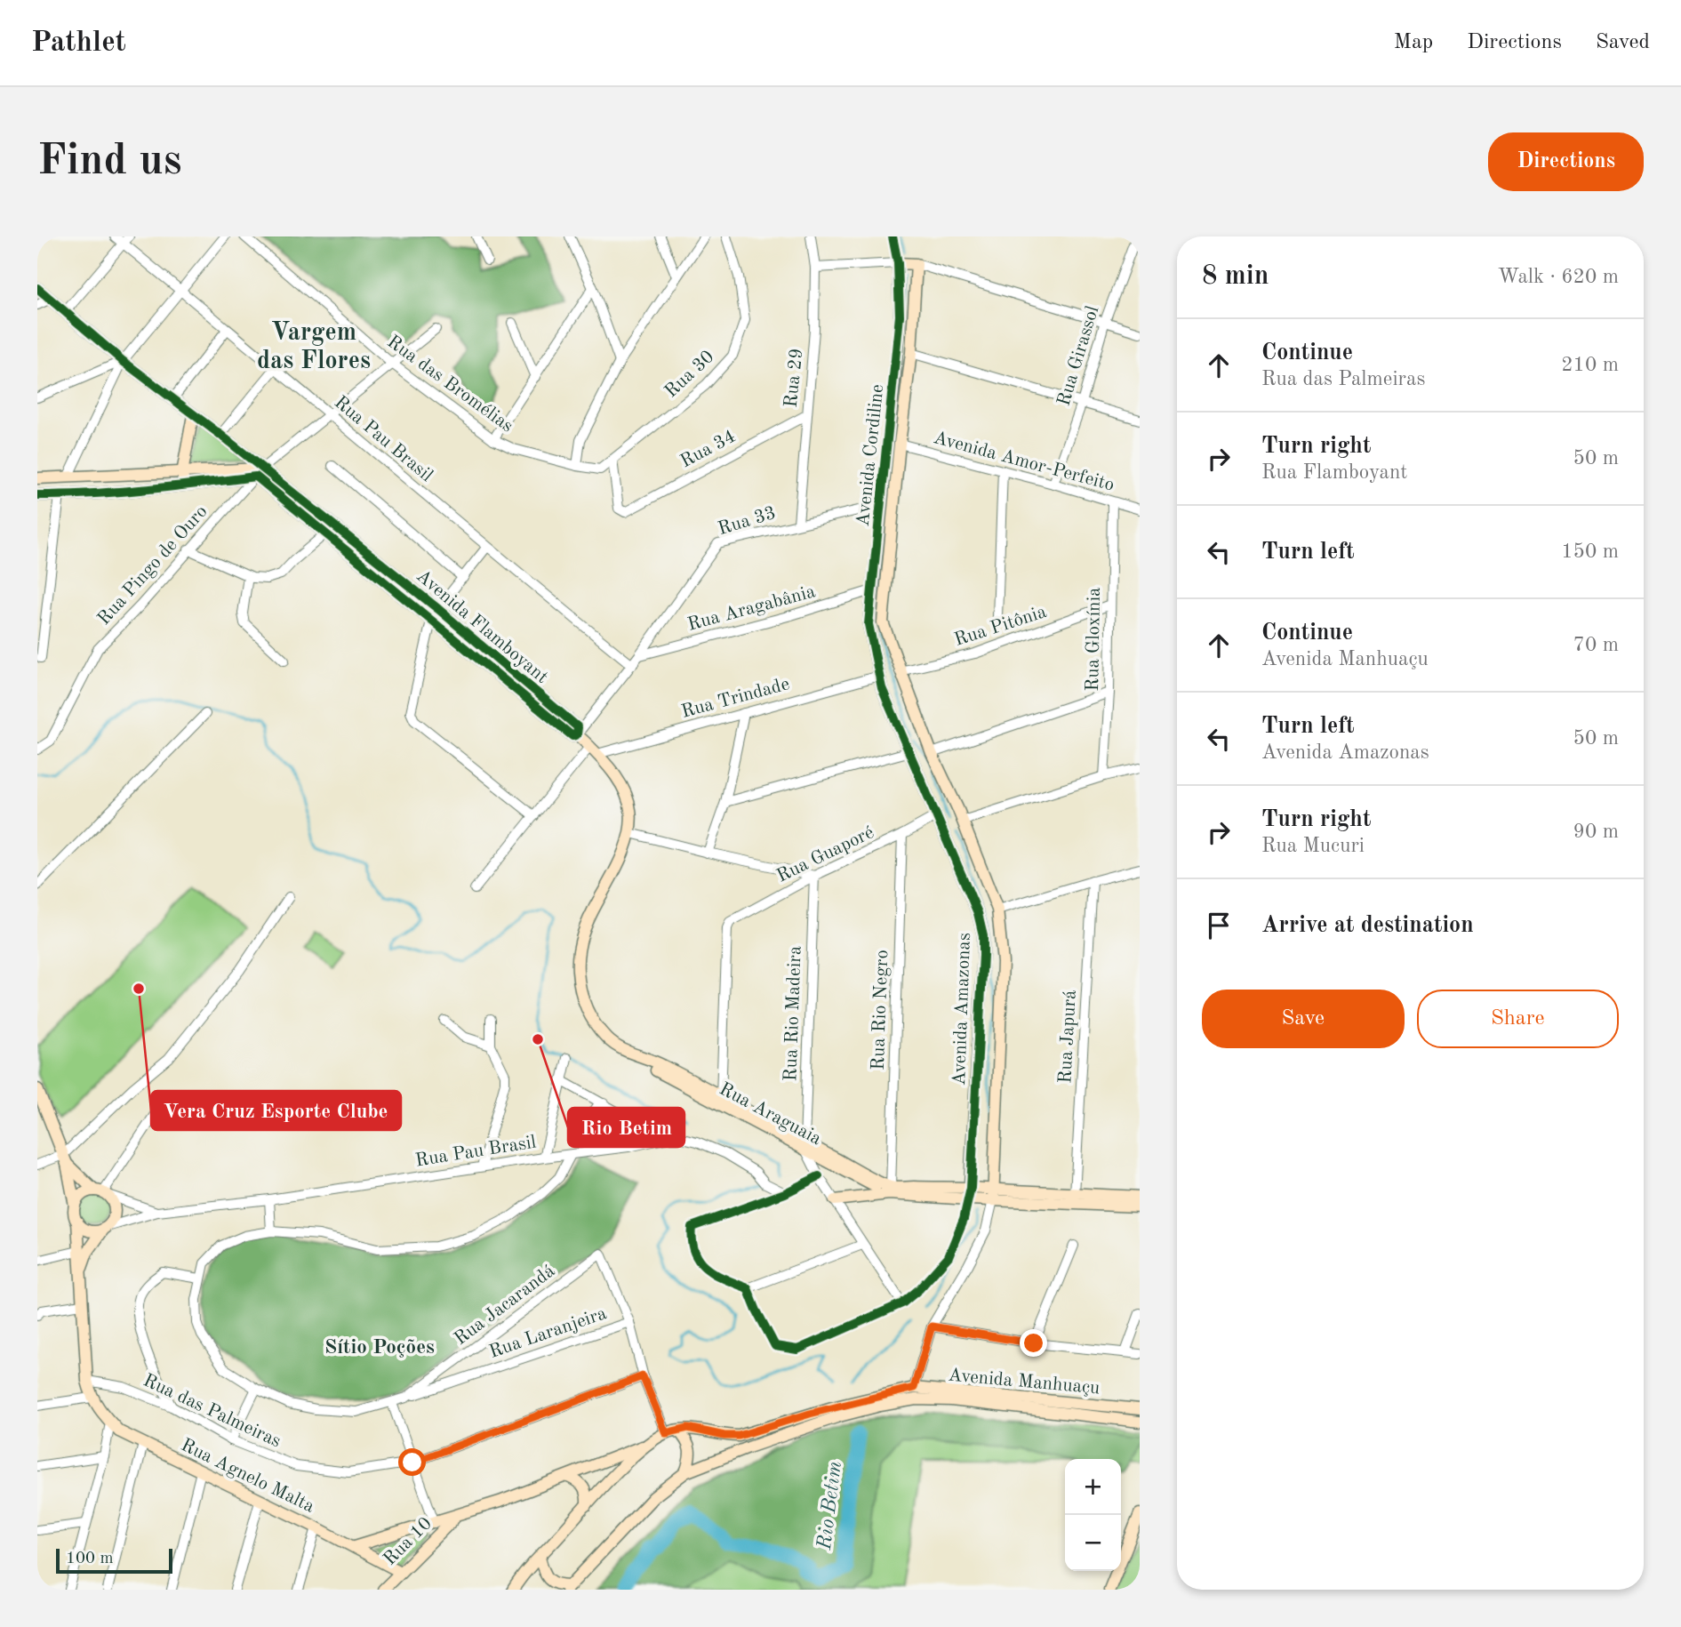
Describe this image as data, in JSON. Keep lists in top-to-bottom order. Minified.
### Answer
{"streets":{"street":["Rua Girassol","Rua 30","Rua 29","Rua das Bromélias","Rua Pau Brasil","Rua 34","Avenida Cordiline","Avenida Amor-Perfeito","Rua 33","Rua Pingo de Ouro","Rua Aragabânia","Rua Pitônia","Avenida Flamboyant","Rua Gloxínia","Rua Trindade","Rua Guaporé","Avenida Amazonas","Rua Rio Negro","Rua Rio Madeira","Rua Japurá","Rua Araguaia","Rua Jacarandá","Rua Laranjeira","Avenida Manhuaçu","Rua das Palmeiras","Rua Agnelo Malta","Rua 10"]},"crossings":[["Rua Girassol","Avenida Amor-Perfeito"],["Rua 30","Rua das Bromélias"],["Rua 30","Rua 34"],["Rua 29","Rua 34"],["Rua 29","Rua 33"],["Rua das Bromélias","Rua Pingo de Ouro"],["Rua Pau Brasil","Rua 33"],["Rua Pau Brasil","Rua Pingo de Ouro"],["Rua Pau Brasil","Rua Jacarandá"],["Avenida Cordiline","Avenida Amor-Perfeito"],["Avenida Cordiline","Rua 33"],["Avenida Cordiline","Rua Aragabânia"],["Avenida Cordiline","Rua Pitônia"],["Avenida Cordiline","Rua Trindade"],["Avenida Cordiline","Avenida Amazonas"],["Avenida Amor-Perfeito","Rua Gloxínia"],["Rua 33","Rua Aragabânia"],["Rua 33","Avenida Flamboyant"],["Rua Pingo de Ouro","Avenida Flamboyant"],["Rua Pitônia","Rua Gloxínia"],["Rua Pitônia","Avenida Amazonas"],["Avenida Flamboyant","Rua Trindade"],["Avenida Flamboyant","Rua Araguaia"],["Rua Trindade","Avenida Amazonas"],["Rua Guaporé","Avenida Amazonas"],["Rua Guaporé","Rua Rio Negro"],["Rua Guaporé","Rua Rio Madeira"],["Rua Guaporé","Rua Araguaia"],["Avenida Amazonas","Avenida Manhuaçu"],["Rua Rio Negro","Rua Araguaia"],["Rua Rio Madeira","Rua Araguaia"],["Rua Jacarandá","Rua Laranjeira"],["Rua Agnelo Malta","Rua 10"]],"districts":["Vargem das Flores","Sítio Poções"],"water":["Rio Betim"],"places":["Vera Cruz Esporte Clube","Rio Betim"],"scale_bar":"100 m","page":{"header":"Pathlet","nav":["Map","Directions","Saved"],"buttons":["Directions",["Save","Share"]],"title":"Find us","heading":["8 min","Walk · 620 m"],"list":[["Continue","Rua das Palmeiras","210 m"],["Turn right","Rua Flamboyant","50 m"],["Turn left","150 m"],["Continue","Avenida Manhuaçu","70 m"],["Turn left","Avenida Amazonas","50 m"],["Turn right","Rua Mucuri","90 m"],"Arrive at destination"],"map_buttons":["+","−"],"scale":"100 m"}}
